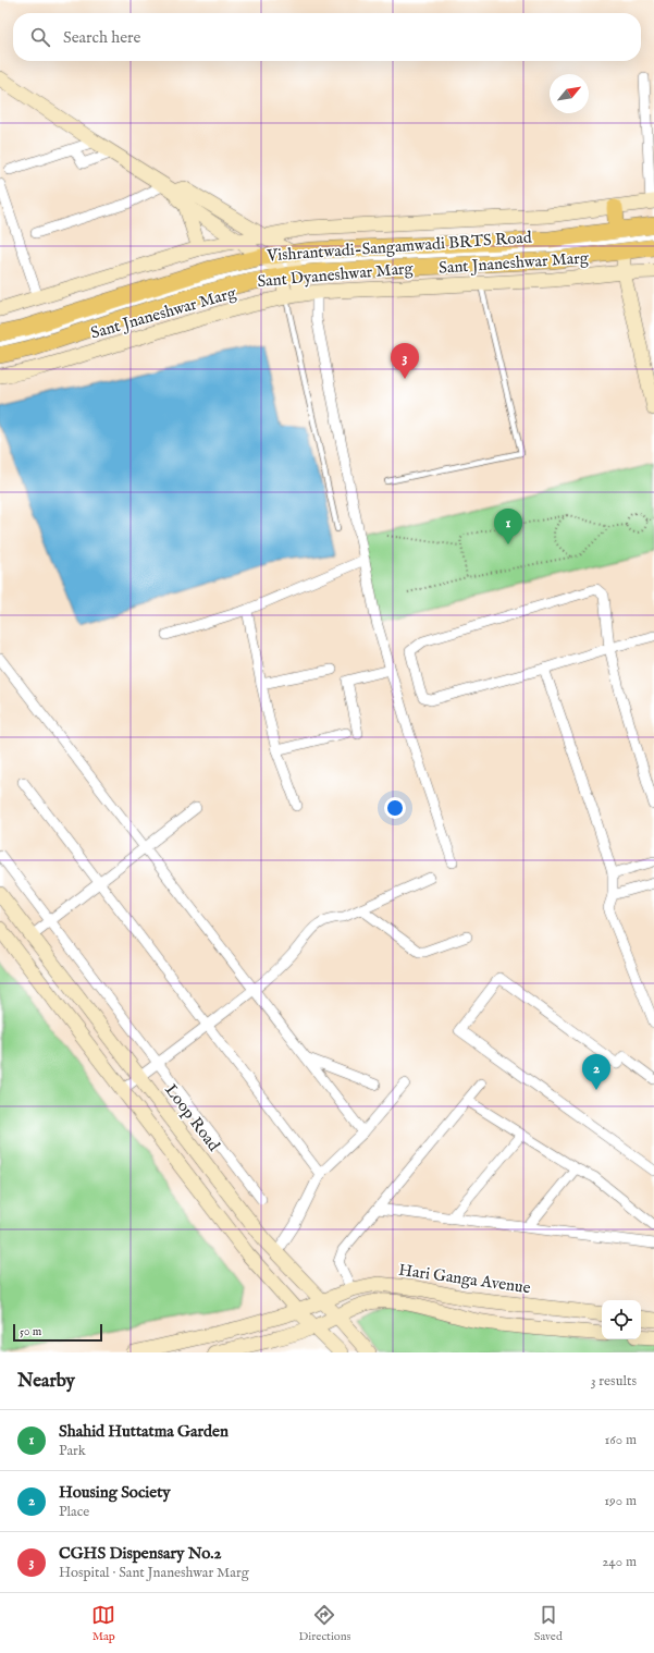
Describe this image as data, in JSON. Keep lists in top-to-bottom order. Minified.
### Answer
{"streets":{"main road":["Sant Dyaneshwar Marg"],"street":["Sant Jnaneshwar Marg","Loop Road","Hari Ganga Avenue"],"lane":["Vishrantwadi-Sangamwadi BRTS Road"]},"crossings":[["Vishrantwadi-Sangamwadi BRTS Road","Sant Dyaneshwar Marg"],["Loop Road","Hari Ganga Avenue"]],"scale_bar":"50 m","north":"top right","page":{"search":"Search here","pins":["3","1","2"],"scale":"50 m","heading":["Nearby","3 results"],"list":[{"mark":"1","name":"Shahid Huttatma Garden","note":"Park","value":"160 m"},{"mark":"2","name":"Housing Society","note":"Place","value":"190 m"},{"mark":"3","name":"CGHS Dispensary No.2","note":"Hospital · Sant Jnaneshwar Marg","value":"240 m"}],"nav":["Map","Directions","Saved"]}}
